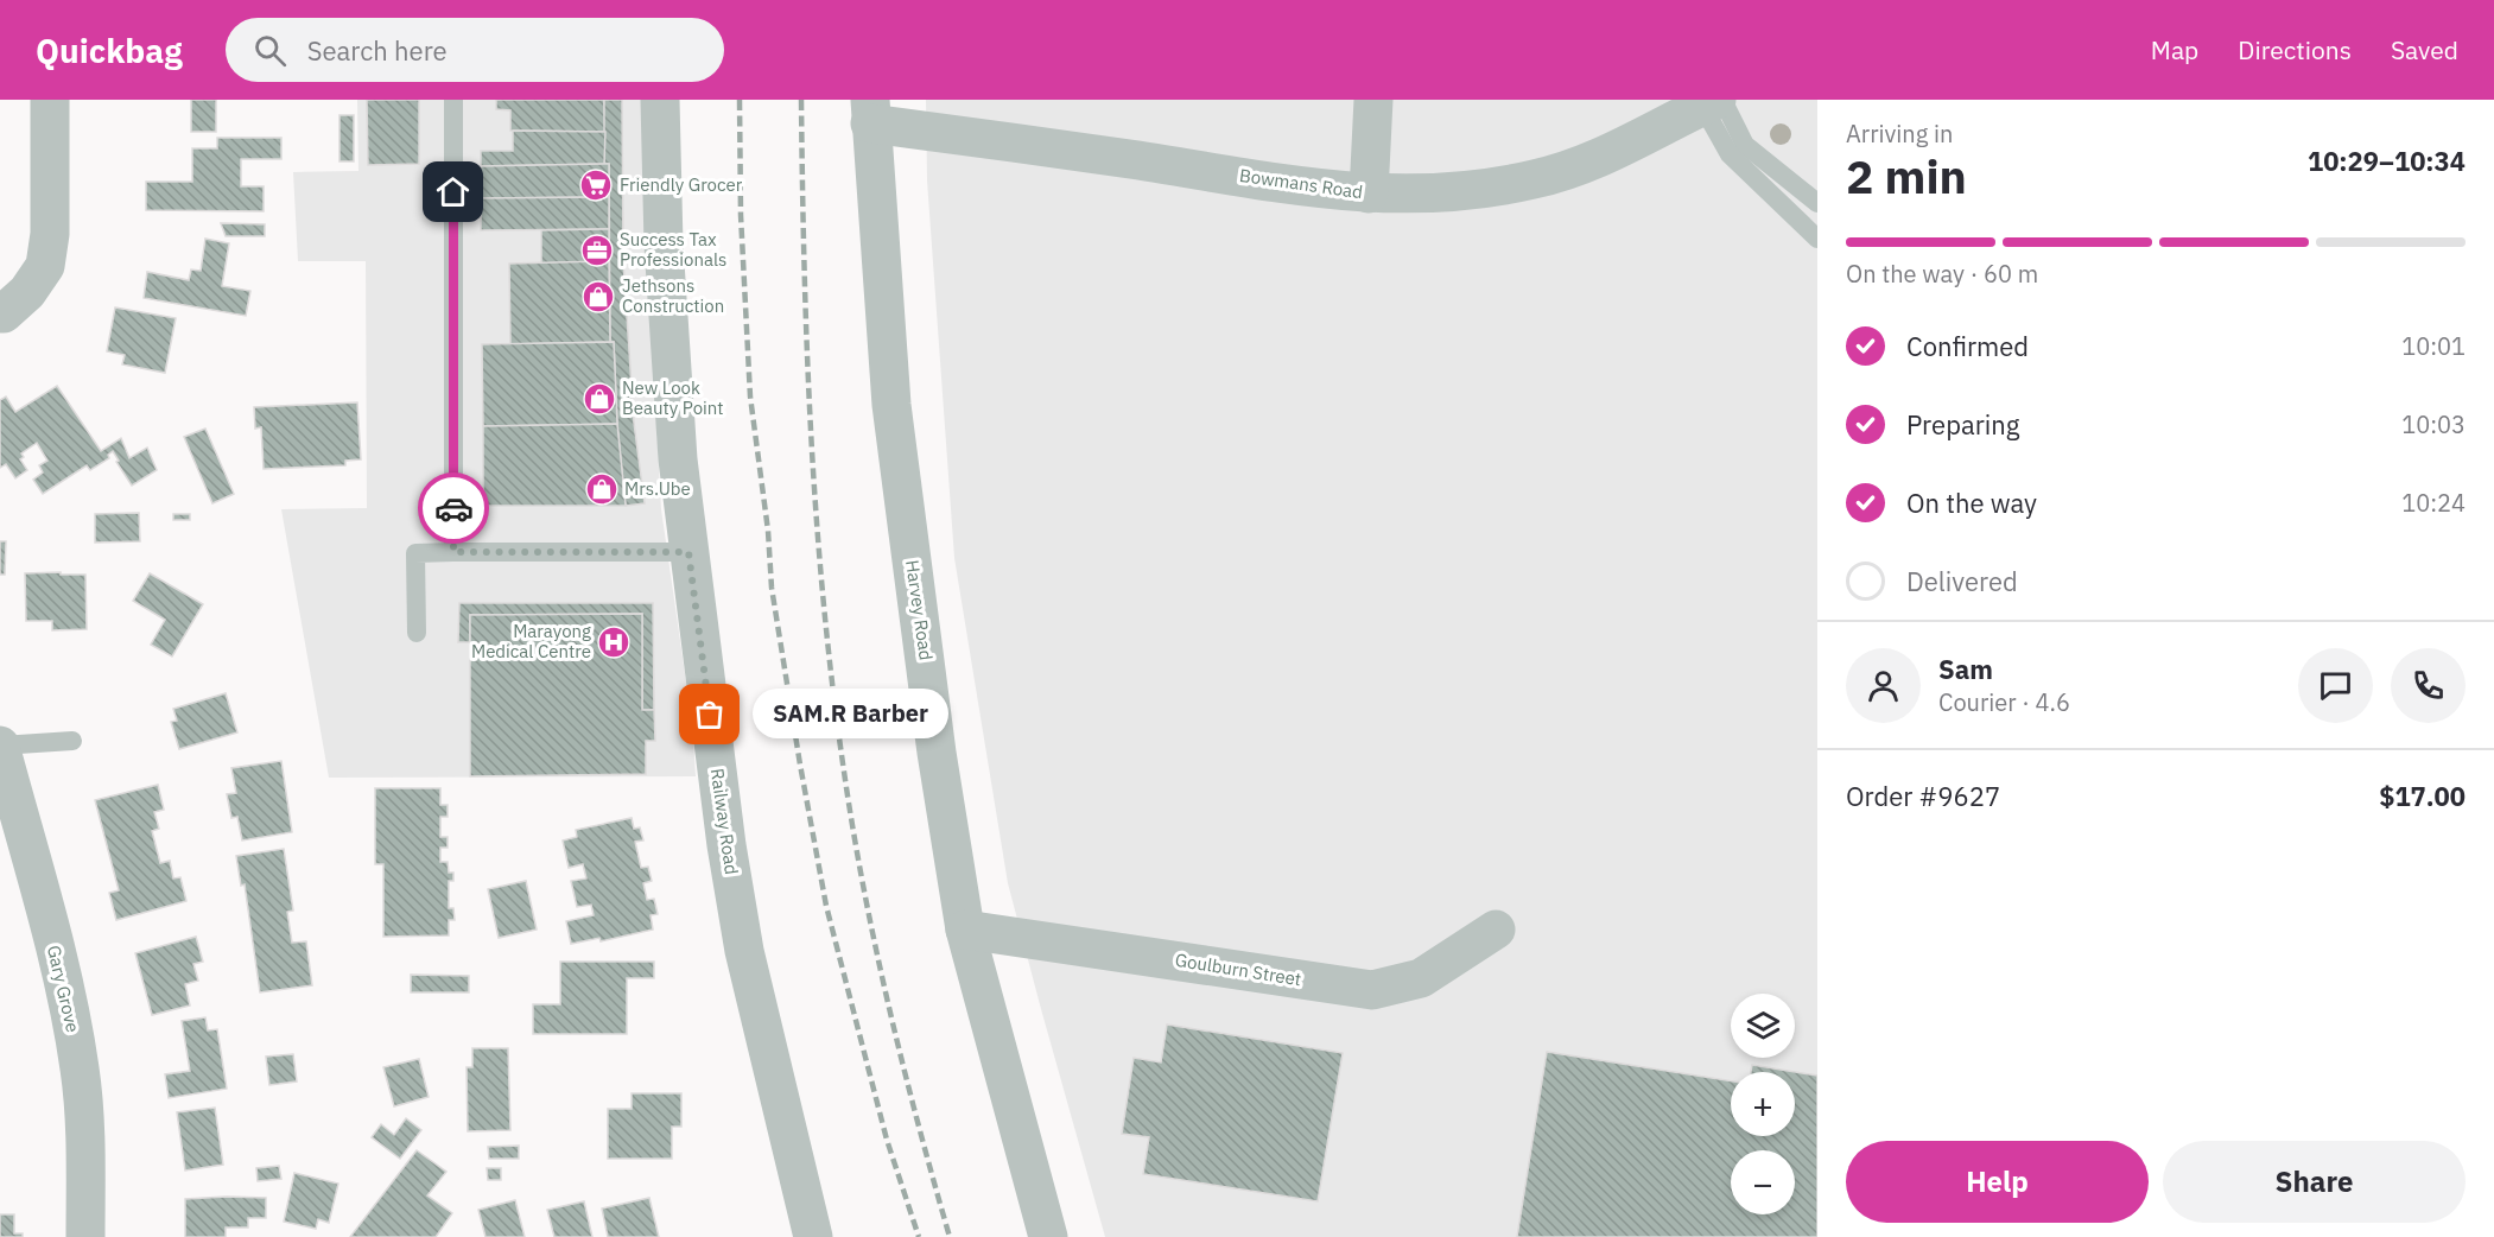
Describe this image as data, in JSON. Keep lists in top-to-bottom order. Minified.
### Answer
{"streets":{"street":["Bowmans Road","Harvey Road","Railway Road","Goulburn Street","Gary Grove"]},"crossings":[["Bowmans Road","Harvey Road"],["Harvey Road","Goulburn Street"]],"places":{"supermarket":["Friendly Grocer"],"office":["Success Tax Professionals"],"shop":["Jethsons Construction","New Look Beauty Point","Mrs.Ube"],"hospital":["Marayong Medical Centre"],"other":["SAM.R Barber"]},"page":{"header":"Quickbag","search":"Search here","nav":["Map","Directions","Saved"],"heading":["2 min","Arriving in","10:29–10:34"],"panel":["Sam","Courier · 4.6","Order #9627","$17.00"],"bar":"On the way · 60 m","list":[["Confirmed","10:01"],["Preparing","10:03"],["On the way","10:24"],"Delivered"],"bubble":"SAM.R Barber","map_buttons":["+","−"],"buttons":["Help","Share"]}}
